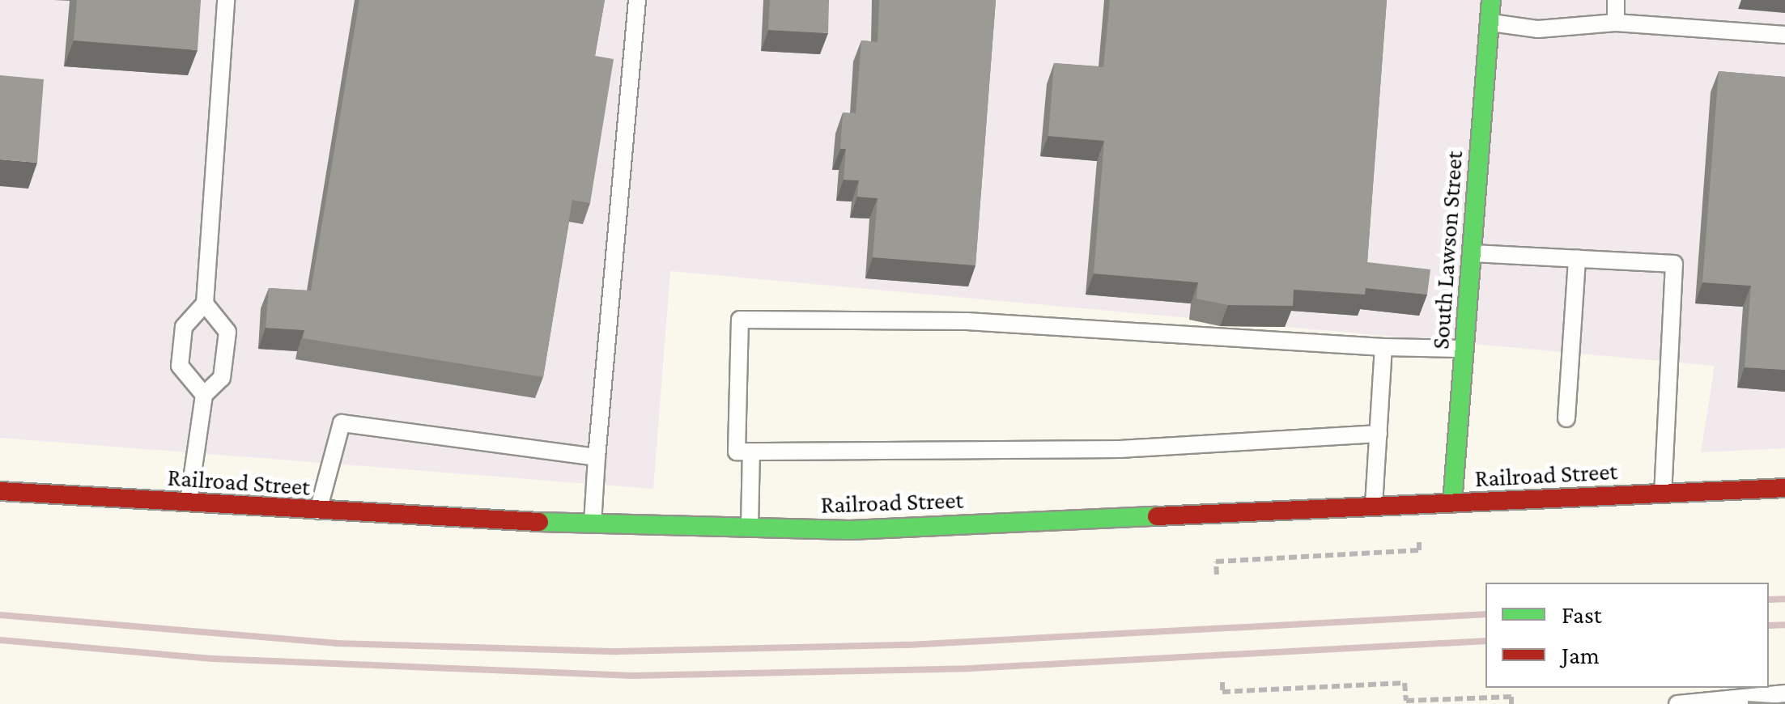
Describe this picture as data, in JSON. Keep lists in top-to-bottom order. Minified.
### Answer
{"streets":{"street":["South Lawson Street","Railroad Street"]},"crossings":[["South Lawson Street","Railroad Street"]],"legend":["Fast","Jam"]}
